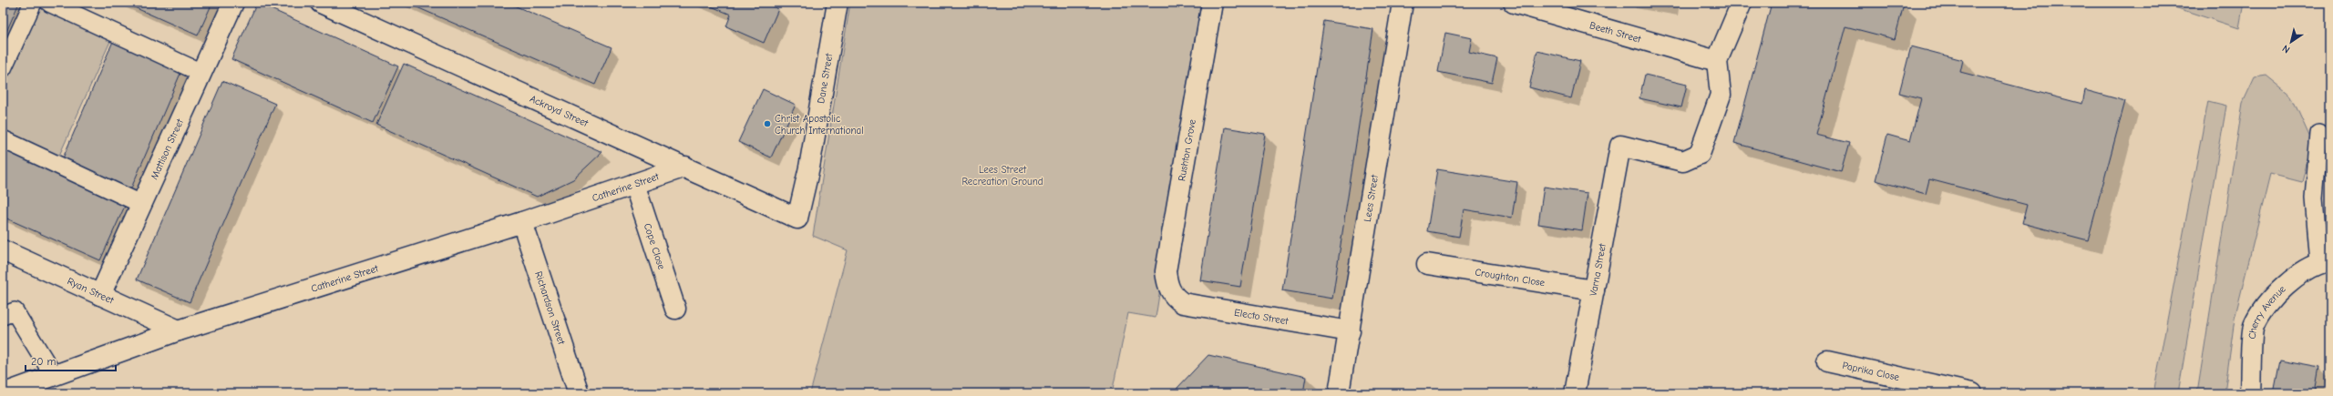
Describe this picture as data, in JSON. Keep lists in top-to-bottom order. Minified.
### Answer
{"streets":{"street":["Beeth Street","Dane Street","Ackroyd Street","Mattison Street","Rushton Grove","Catherine Street","Lees Street","Cope Close","Varna Street","Croughton Close","Ryan Street","Richardson Street","Cherry Avenue","Electo Street","Paprika Close"]},"crossings":[["Beeth Street","Varna Street"],["Dane Street","Ackroyd Street"],["Ackroyd Street","Catherine Street"],["Mattison Street","Ryan Street"],["Rushton Grove","Electo Street"],["Catherine Street","Cope Close"],["Catherine Street","Ryan Street"],["Catherine Street","Richardson Street"],["Lees Street","Electo Street"],["Varna Street","Croughton Close"]],"parks":["Lees Street Recreation Ground"],"places":["Christ Apostolic Church International"],"scale_bar":"20 m","north":"bottom left"}
